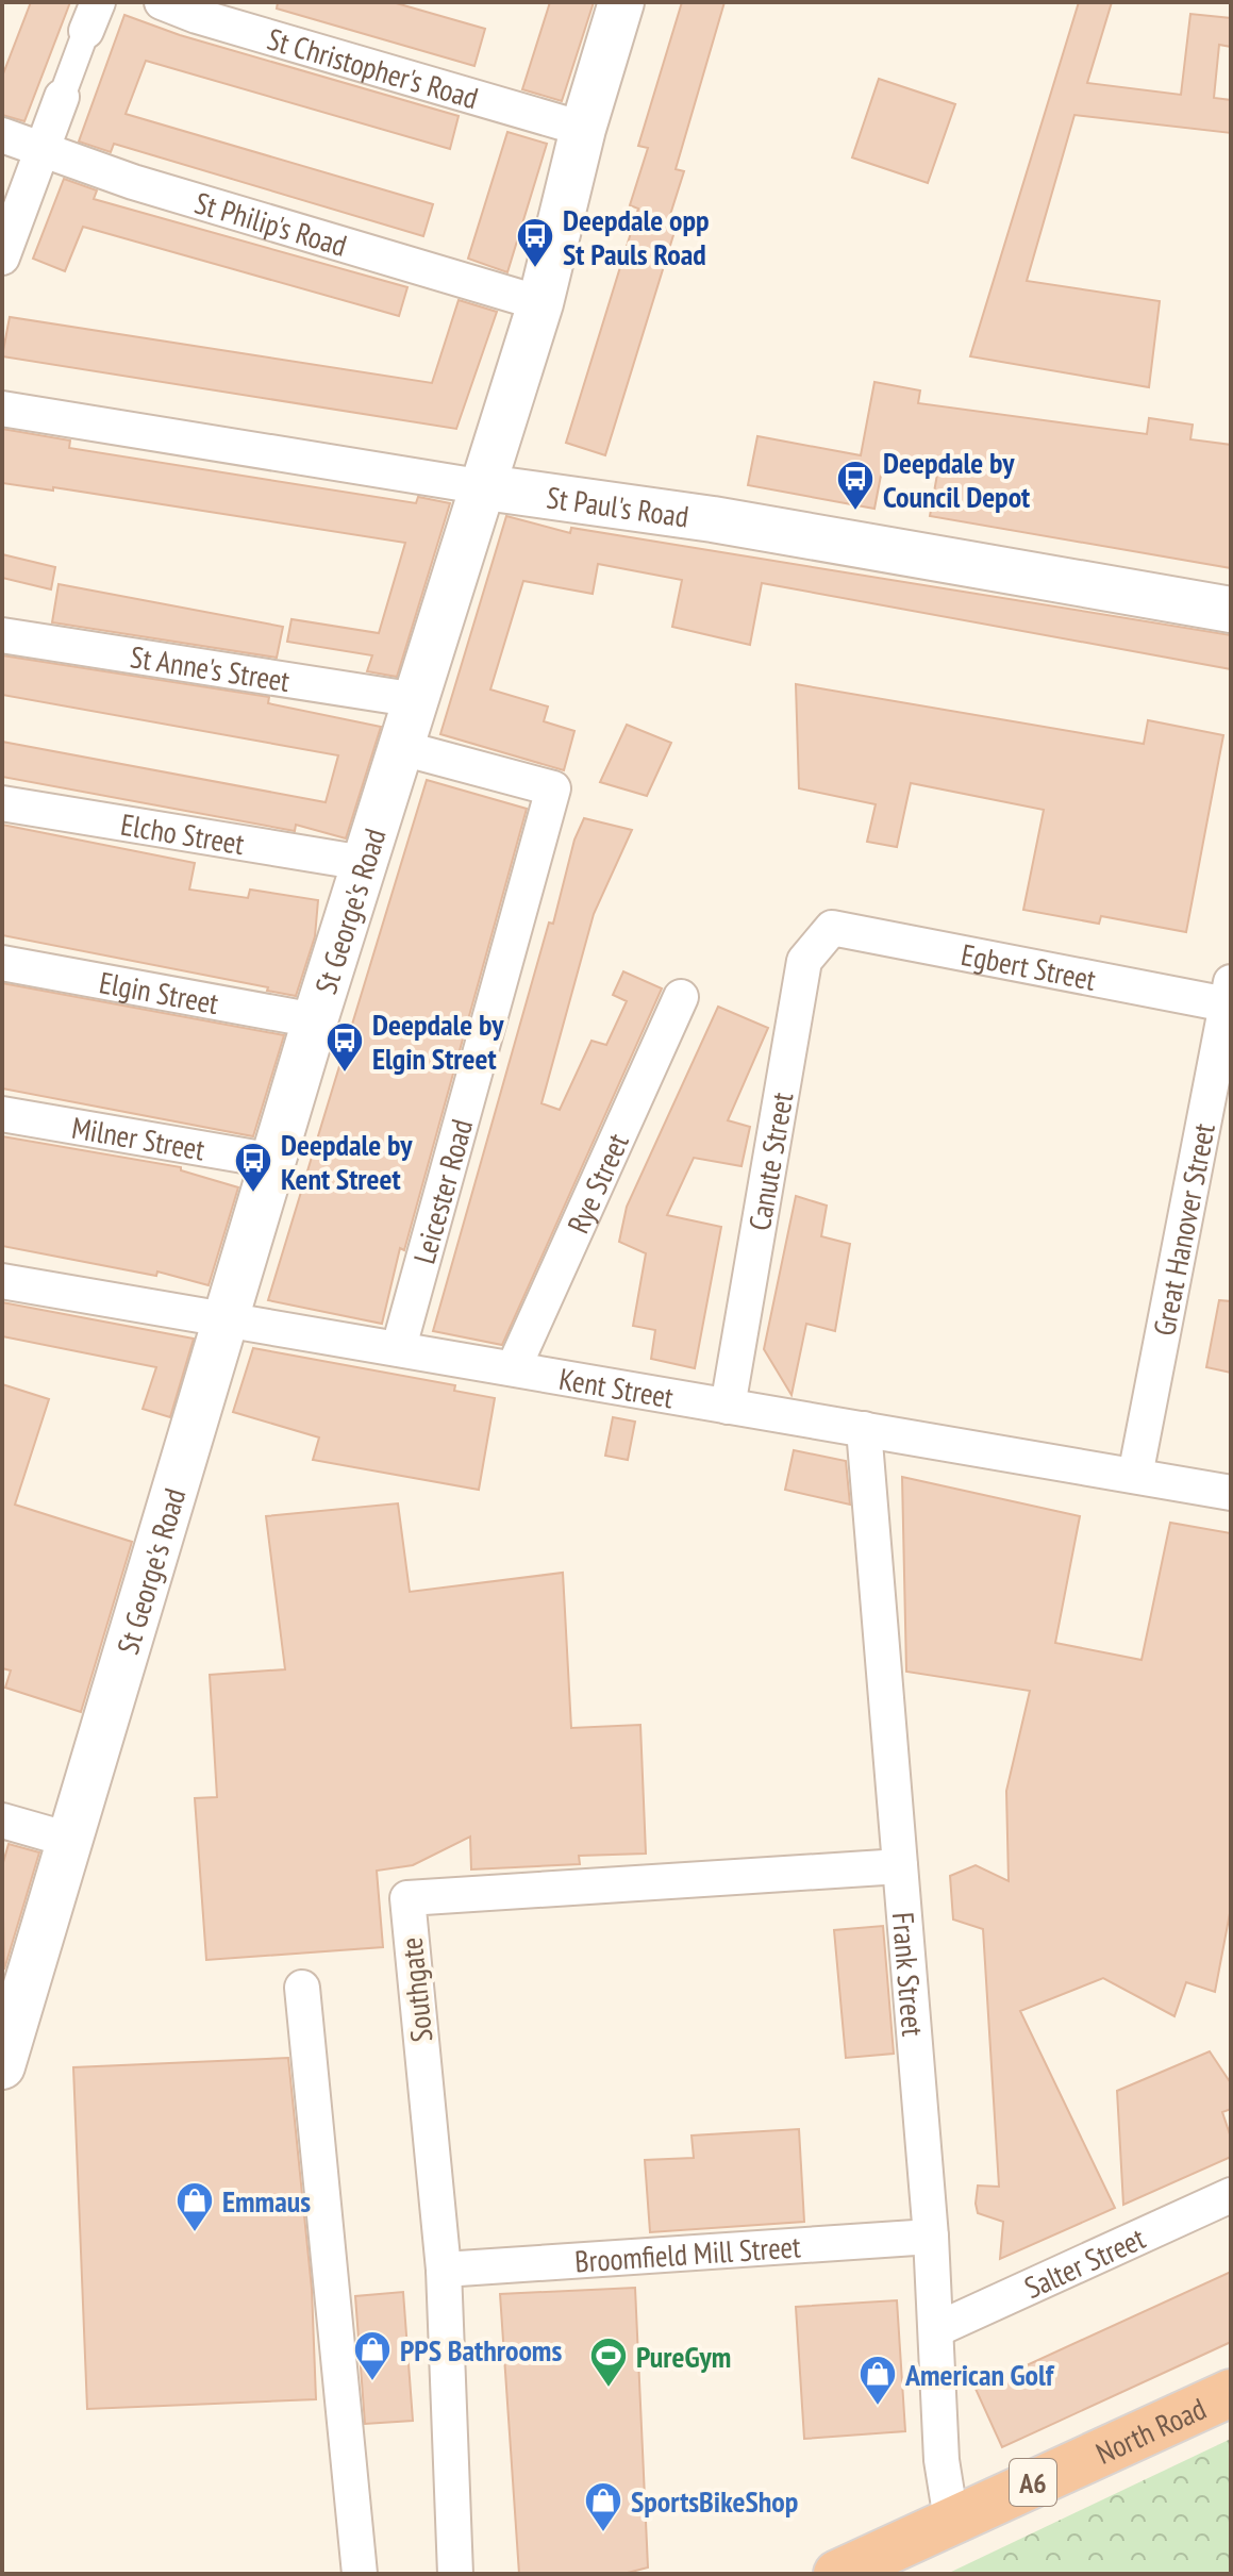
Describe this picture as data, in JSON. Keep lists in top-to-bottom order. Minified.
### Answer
{"streets":{"highway":["North Road","A6"],"street":["St Christopher's Road","St Philip's Road","St Paul's Road","St Anne's Street","Elcho Street","St George's Road","Egbert Street","Elgin Street","Milner Street","Canute Street","Rye Street","Leicester Road","Great Hanover Street","Kent Street","Frank Street","Southgate","Broomfield Mill Street","Salter Street"]},"crossings":[["St Christopher's Road","St George's Road"],["St Philip's Road","St George's Road"],["St Paul's Road","St George's Road"],["St Anne's Street","St George's Road"],["Elcho Street","St George's Road"],["St George's Road","Elgin Street"],["St George's Road","Milner Street"],["St George's Road","Leicester Road"],["St George's Road","Kent Street"],["Egbert Street","Canute Street"],["Egbert Street","Great Hanover Street"],["Canute Street","Kent Street"],["Rye Street","Kent Street"],["Leicester Road","Kent Street"],["Great Hanover Street","Kent Street"],["Kent Street","Frank Street"],["Frank Street","Southgate"],["Frank Street","Broomfield Mill Street"],["Frank Street","Salter Street"],["Frank Street","North Road"],["Southgate","Broomfield Mill Street"]],"places":{"bus stop":["Deepdale opp St Pauls Road","Deepdale by Council Depot","Deepdale by Elgin Street","Deepdale by Kent Street"],"shop":["Emmaus","PPS Bathrooms","American Golf","SportsBikeShop"],"sports":["PureGym"]}}
